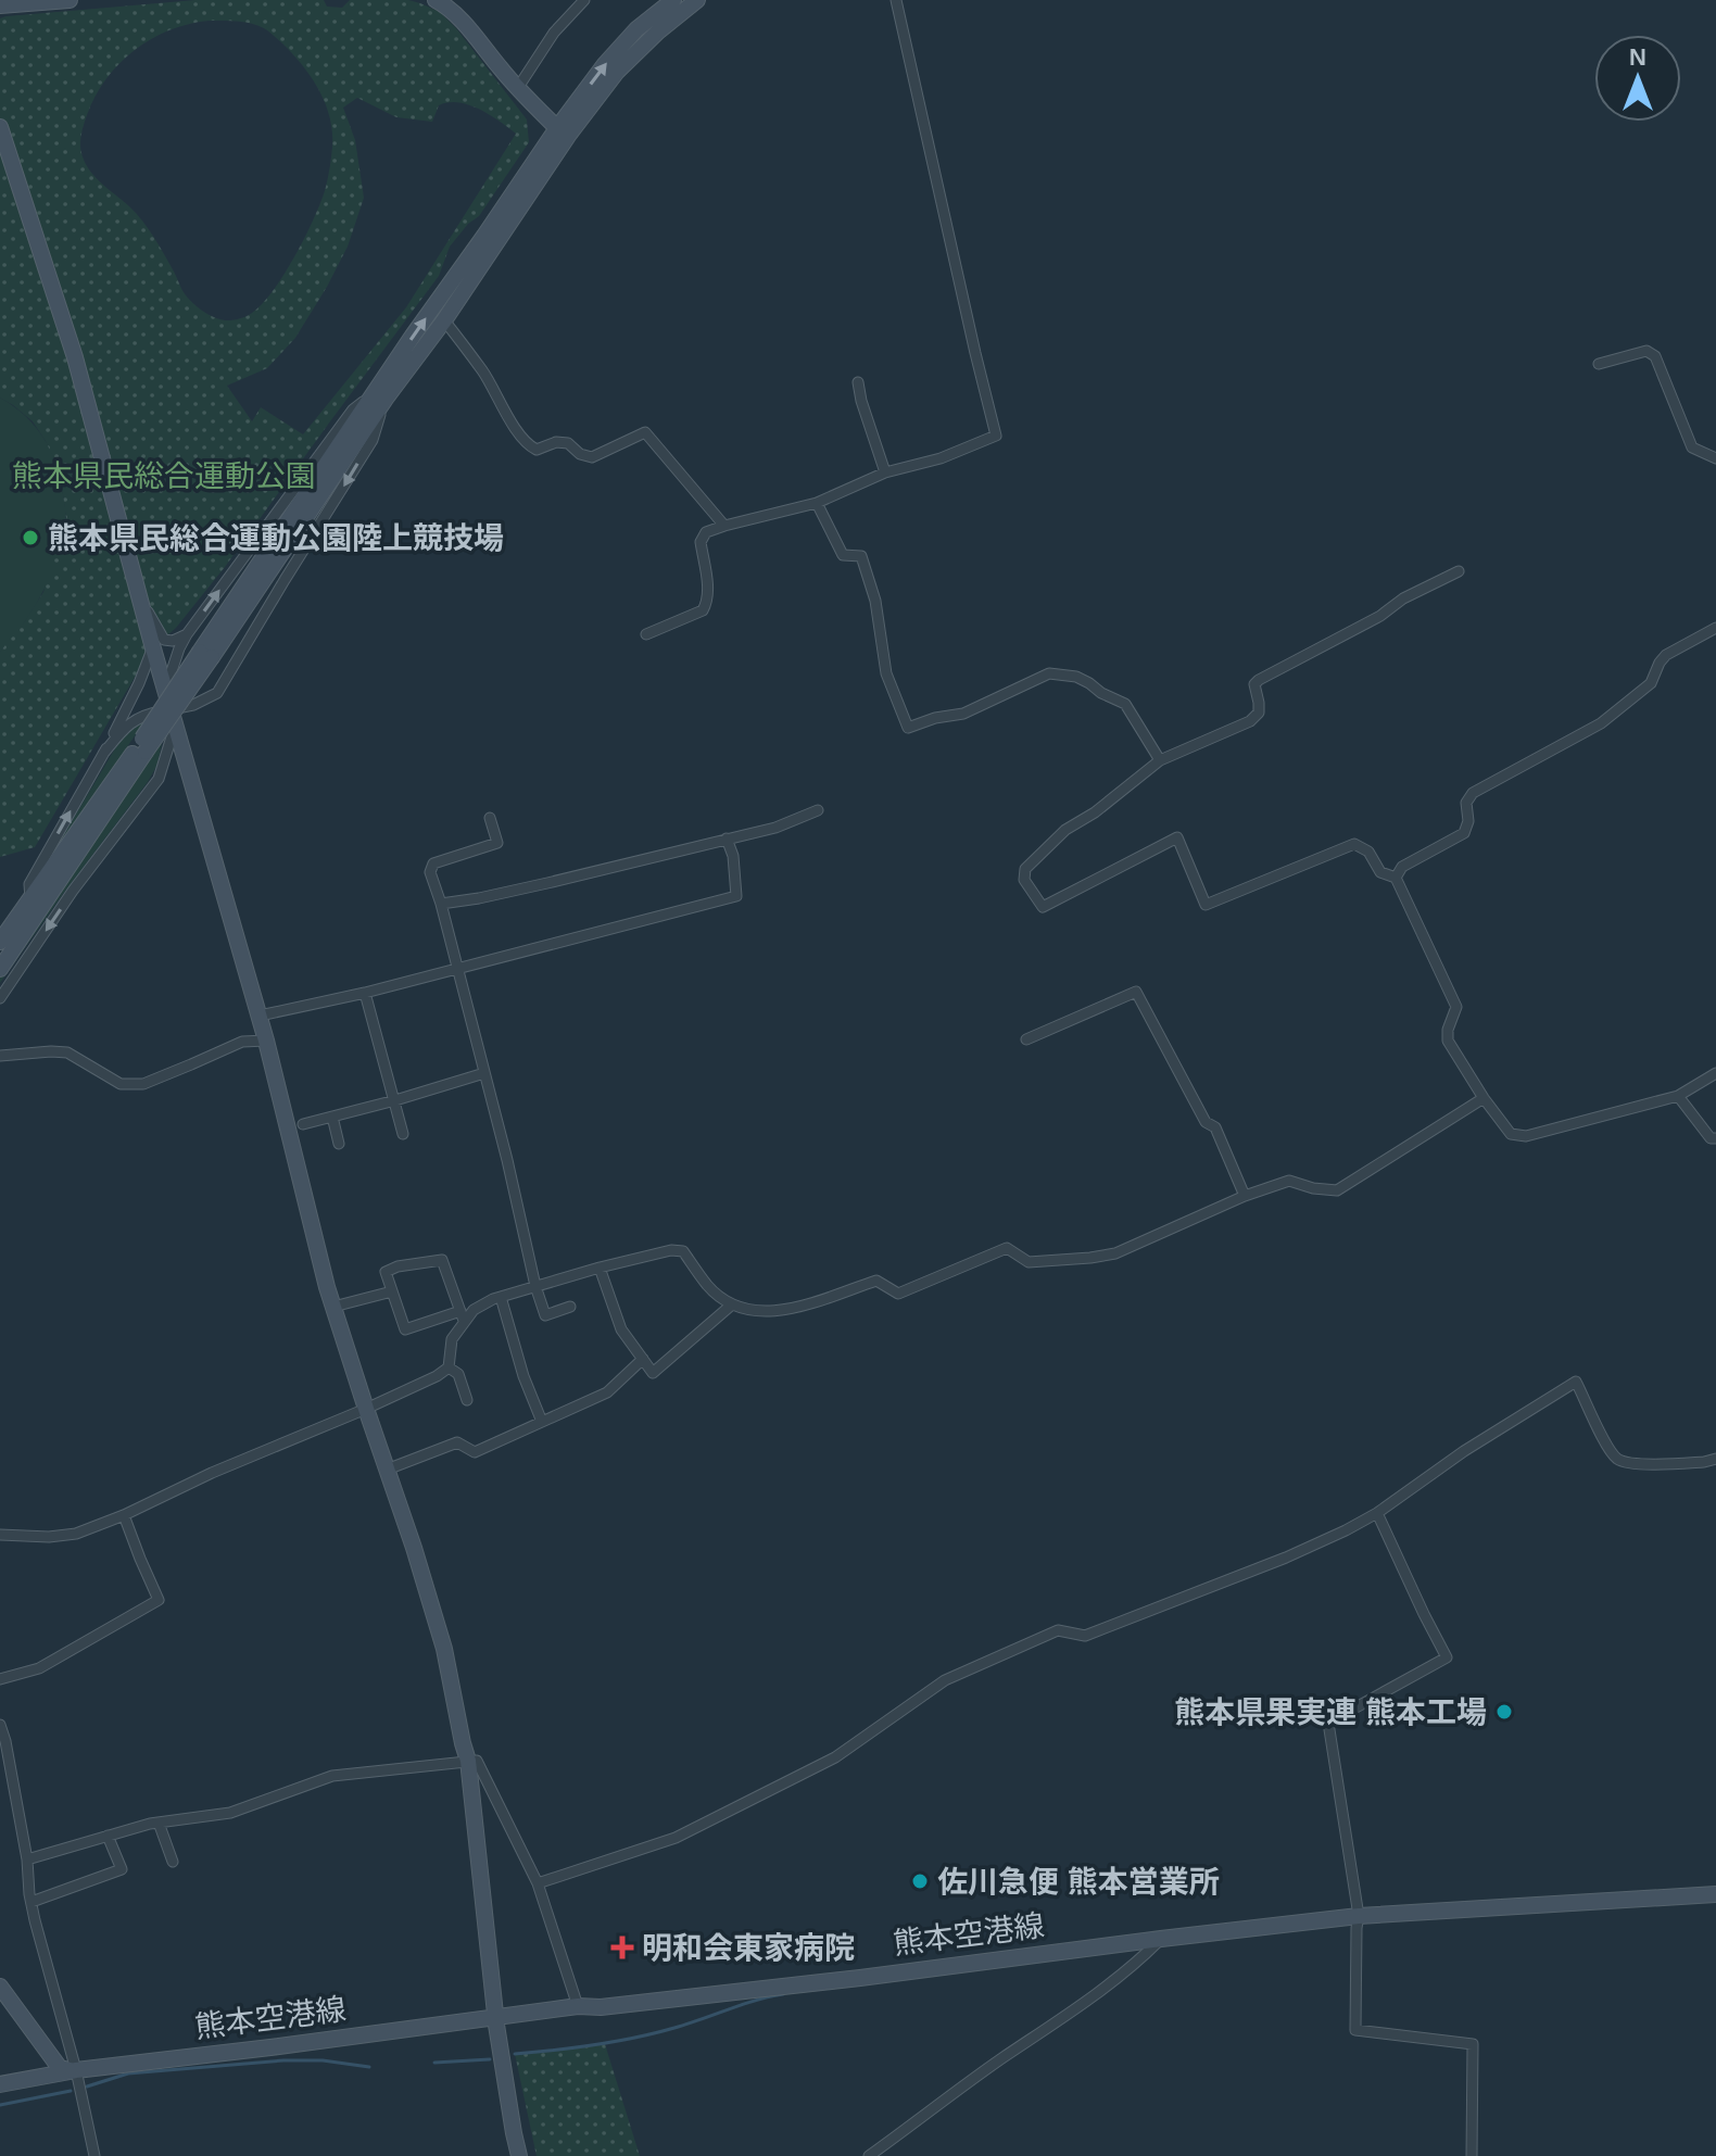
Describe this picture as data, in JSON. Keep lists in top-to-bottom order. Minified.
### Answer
{"streets":{"street":["熊本空港線"]},"parks":["熊本県民総合運動公園"],"places":{"other":["熊本県民総合運動公園陸上競技場","熊本県果実連 熊本工場","佐川急便 熊本営業所"],"health":["明和会東家病院"]},"north":"top"}
